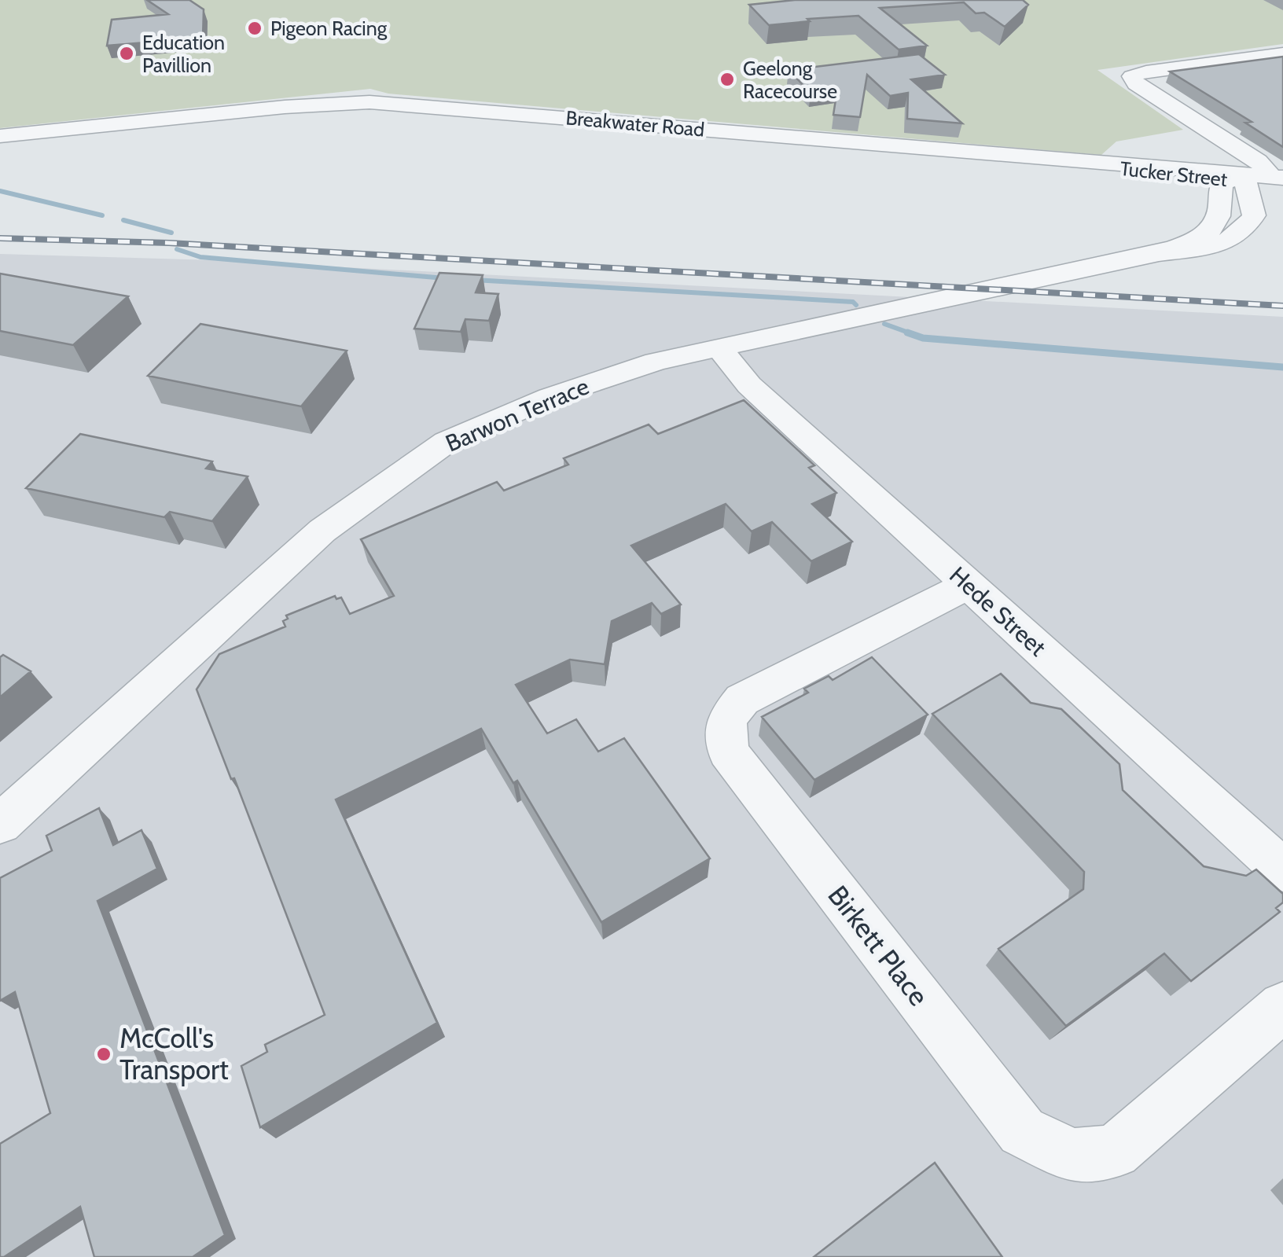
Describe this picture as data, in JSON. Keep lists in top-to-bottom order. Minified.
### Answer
{"streets":{"street":["Breakwater Road","Tucker Street","Barwon Terrace","Hede Street","Birkett Place"]},"crossings":[["Breakwater Road","Tucker Street"],["Tucker Street","Barwon Terrace"],["Barwon Terrace","Hede Street"],["Hede Street","Birkett Place"]],"places":["Pigeon Racing","Education Pavillion","Geelong Racecourse","McColl's Transport"]}
